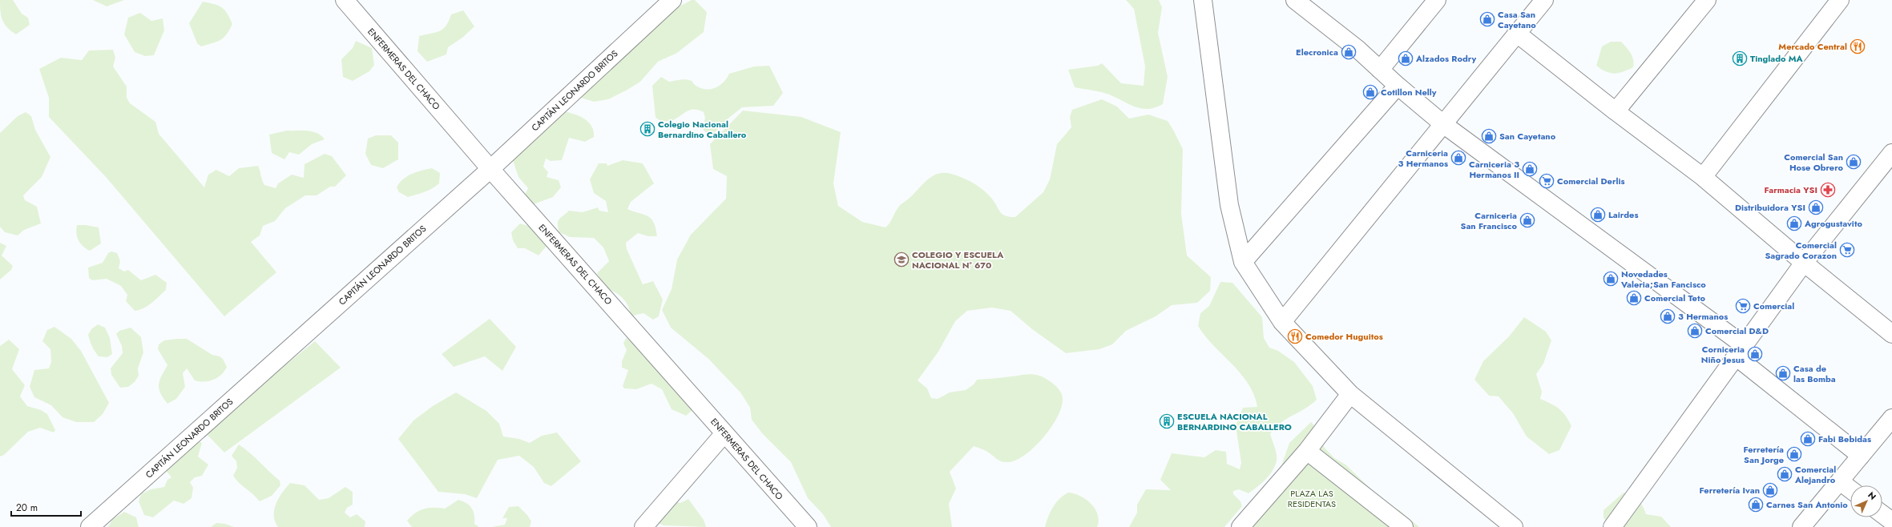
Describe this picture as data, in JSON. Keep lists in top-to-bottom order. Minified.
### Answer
{"streets":{"street":["ENFERMERAS DEL CHACO","CAPITÁN LEONARDO BRITOS"]},"crossings":[["ENFERMERAS DEL CHACO","CAPITÁN LEONARDO BRITOS"]],"parks":["PLAZA LAS RESIDENTAS"],"places":{"shop":["Casa San Cayetano","Elecronica","Alzados Rodry","Cotillon Nelly","San Cayetano","Carniceria 3 Hermanos","Comercial San Hose Obrero","Carniceria 3 Hermanos II","Distribuidora YSI","Lairdes","Carniceria San Francisco","Agrogustavito","Novedades Valeria;San Fancisco","Comercial Teto","3 Hermanos","Comercial D&D","Corniceria Niño Jesus","Casa de las Bomba","Fabi Bebidas","Ferretería San Jorge","Comercial Alejandro","Ferretería Ivan","Carnes San Antonio"],"restaurant":["Mercado Central","Comedor Huguitos"],"building":["Tinglado MA","Colegio Nacional Bernardino Caballero","ESCUELA NACIONAL BERNARDINO CABALLERO"],"supermarket":["Comercial Derlis","Comercial Sagrado Corazon","Comercial"],"pharmacy":["Farmacia YSI"],"school or university":["COLEGIO Y ESCUELA NACIONAL N° 670"]},"scale_bar":"20 m","north":"top right"}
